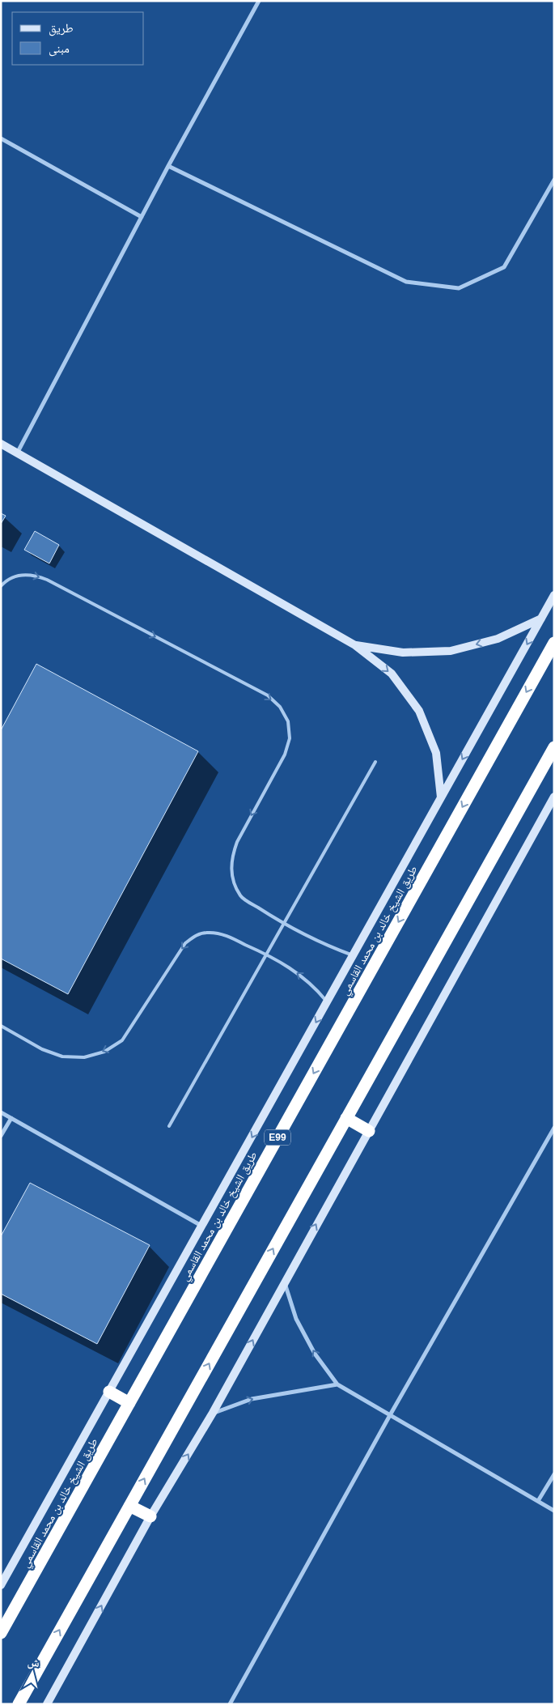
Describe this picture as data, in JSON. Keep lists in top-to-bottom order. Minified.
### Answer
{"streets":{"highway":["طريق الشيخ خالد بن محمد القاسمي","E99"]},"legend":["طريق","مبنى"],"north":"top"}
